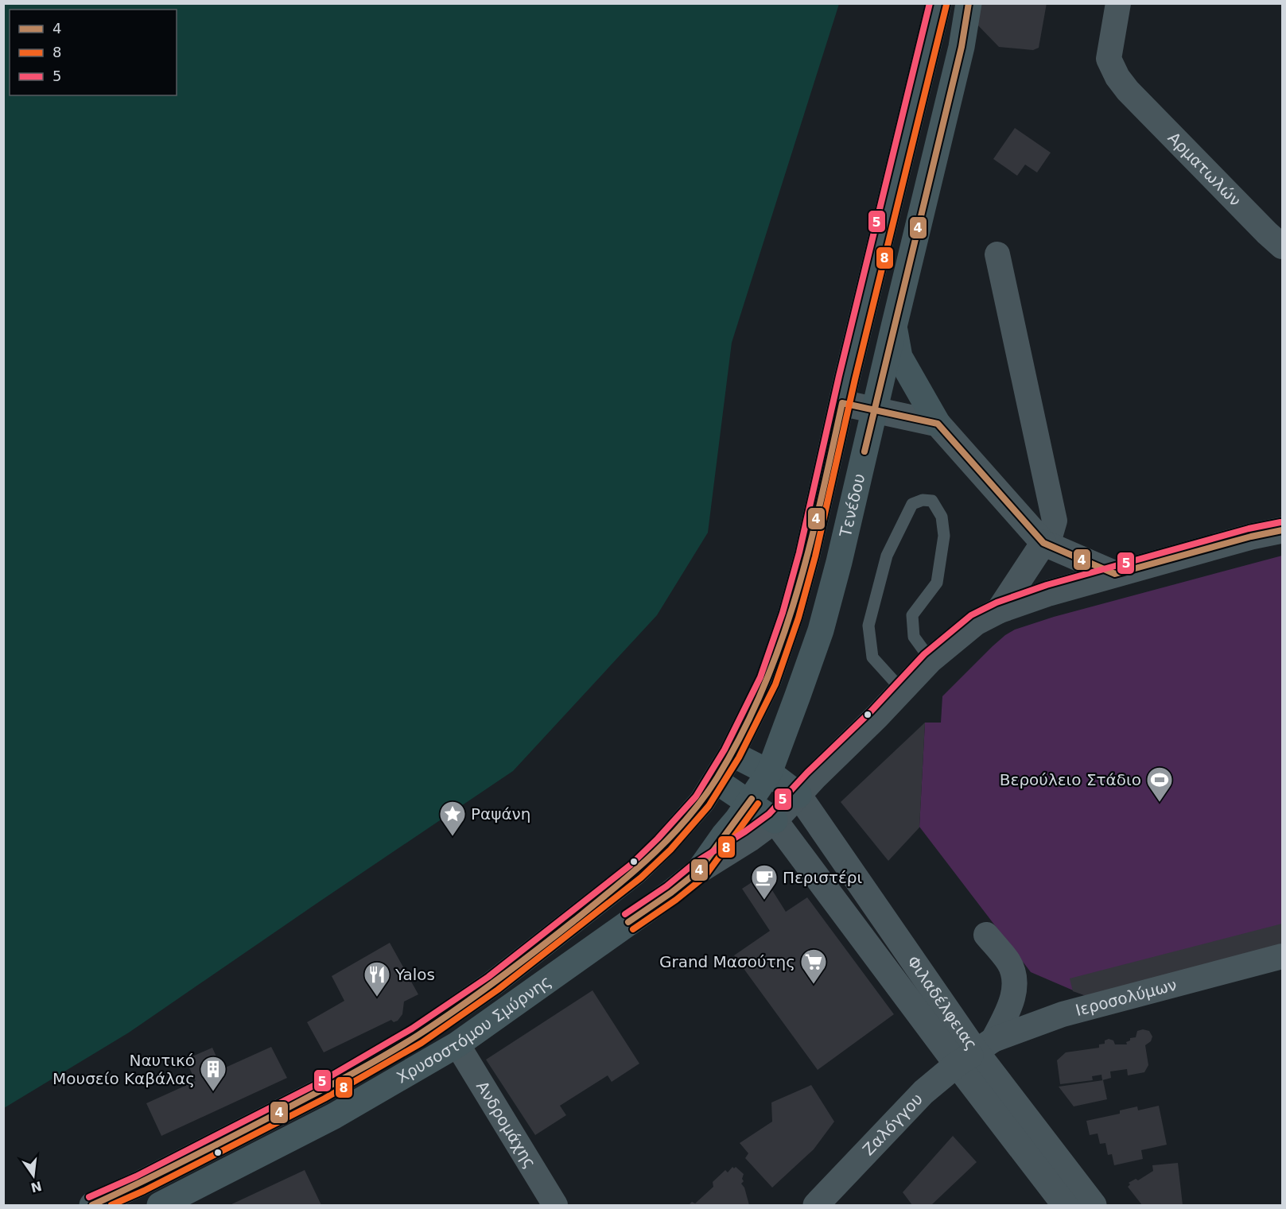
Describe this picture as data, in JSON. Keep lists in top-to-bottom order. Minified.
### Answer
{"streets":{"main road":["Τενέδου","Χρυσοστόμου Σμύρνης"],"street":["Αρματωλών","Ιεροσολύμων","Φιλαδέλφειας","Ανδρομάχης","Ζαλόγγου"]},"crossings":[["Τενέδου","Χρυσοστόμου Σμύρνης"],["Ιεροσολύμων","Φιλαδέλφειας"],["Ιεροσολύμων","Ζαλόγγου"],["Φιλαδέλφειας","Ζαλόγγου"],["Χρυσοστόμου Σμύρνης","Ανδρομάχης"]],"places":{"sports":["Βερούλειο Στάδιο"],"place":["Ραψάνη"],"cafe":["Περιστέρι"],"supermarket":["Grand Μασούτης"],"restaurant":["Yalos"],"building":["Ναυτικό Μουσείο Καβάλας"]},"lines":["transit line 4","transit line 5","transit line 8"],"legend":["4","8","5"],"north":"bottom"}
